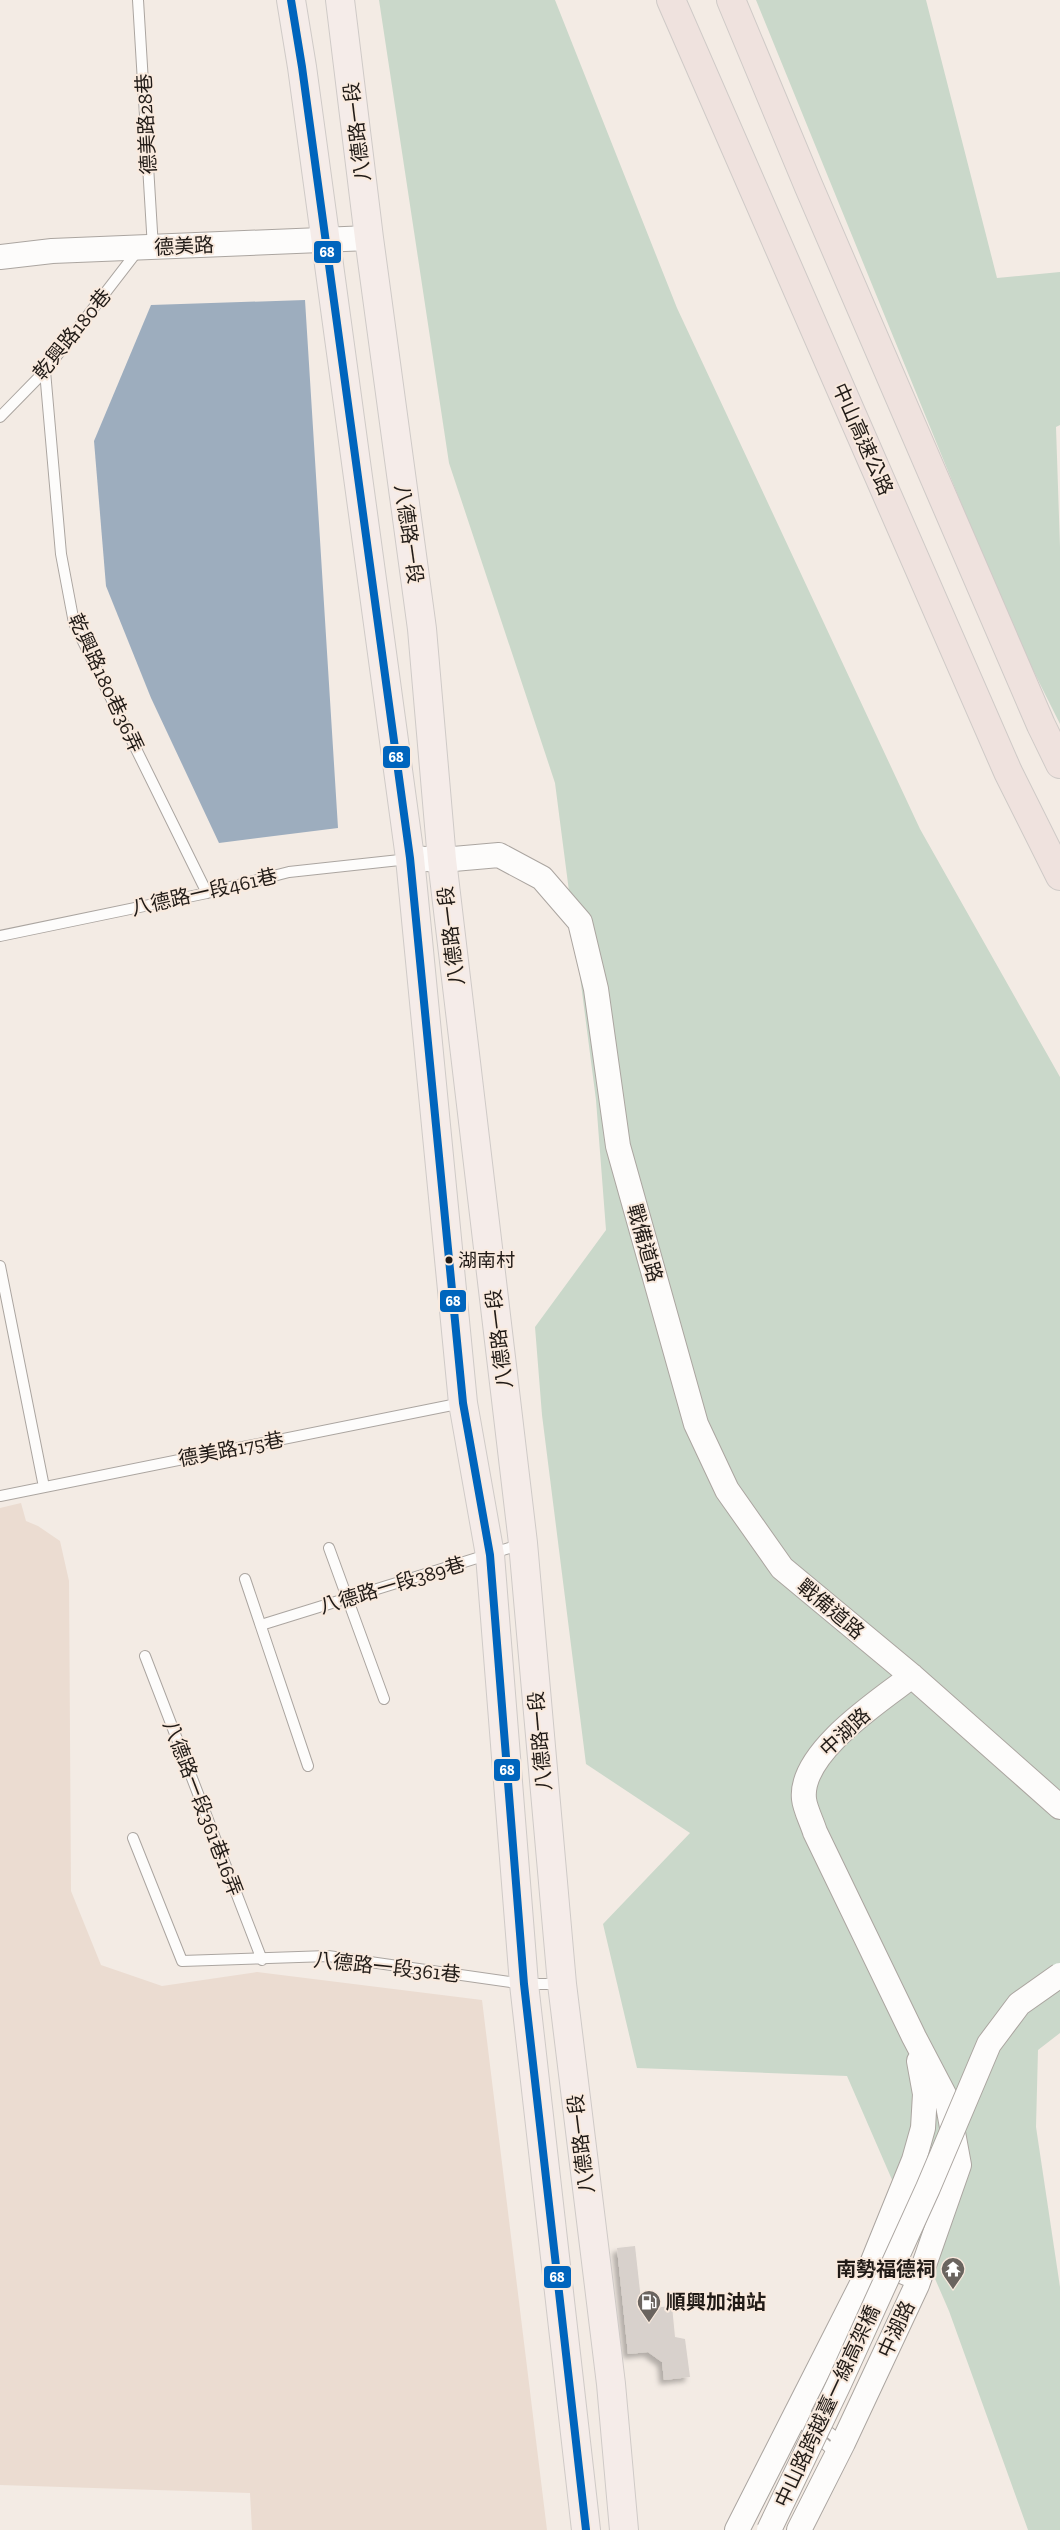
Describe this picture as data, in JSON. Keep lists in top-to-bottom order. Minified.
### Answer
{"streets":{"highway":["中山高速公路"],"main road":["八德路一段"],"street":["德美路","戰備道路","中湖路","中山路跨越臺一線高架橋"],"lane":["德美路28巷","乾興路180巷","乾興路180巷36弄","八德路一段461巷","德美路175巷","八德路一段389巷","八德路一段361巷16弄","八德路一段361巷"]},"crossings":[["德美路28巷","德美路"],["德美路28巷","乾興路180巷"],["八德路一段","德美路"],["八德路一段","八德路一段461巷"],["八德路一段","戰備道路"],["八德路一段","德美路175巷"],["八德路一段","八德路一段389巷"],["八德路一段","八德路一段361巷"],["德美路","乾興路180巷"],["乾興路180巷","乾興路180巷36弄"],["乾興路180巷36弄","八德路一段461巷"],["八德路一段461巷","戰備道路"],["戰備道路","中湖路"],["八德路一段361巷16弄","八德路一段361巷"]],"places":{"other":["湖南村"],"temple":["南勢福德祠"],"fuel station":["順興加油站"]},"lines":["transit line 68"]}
